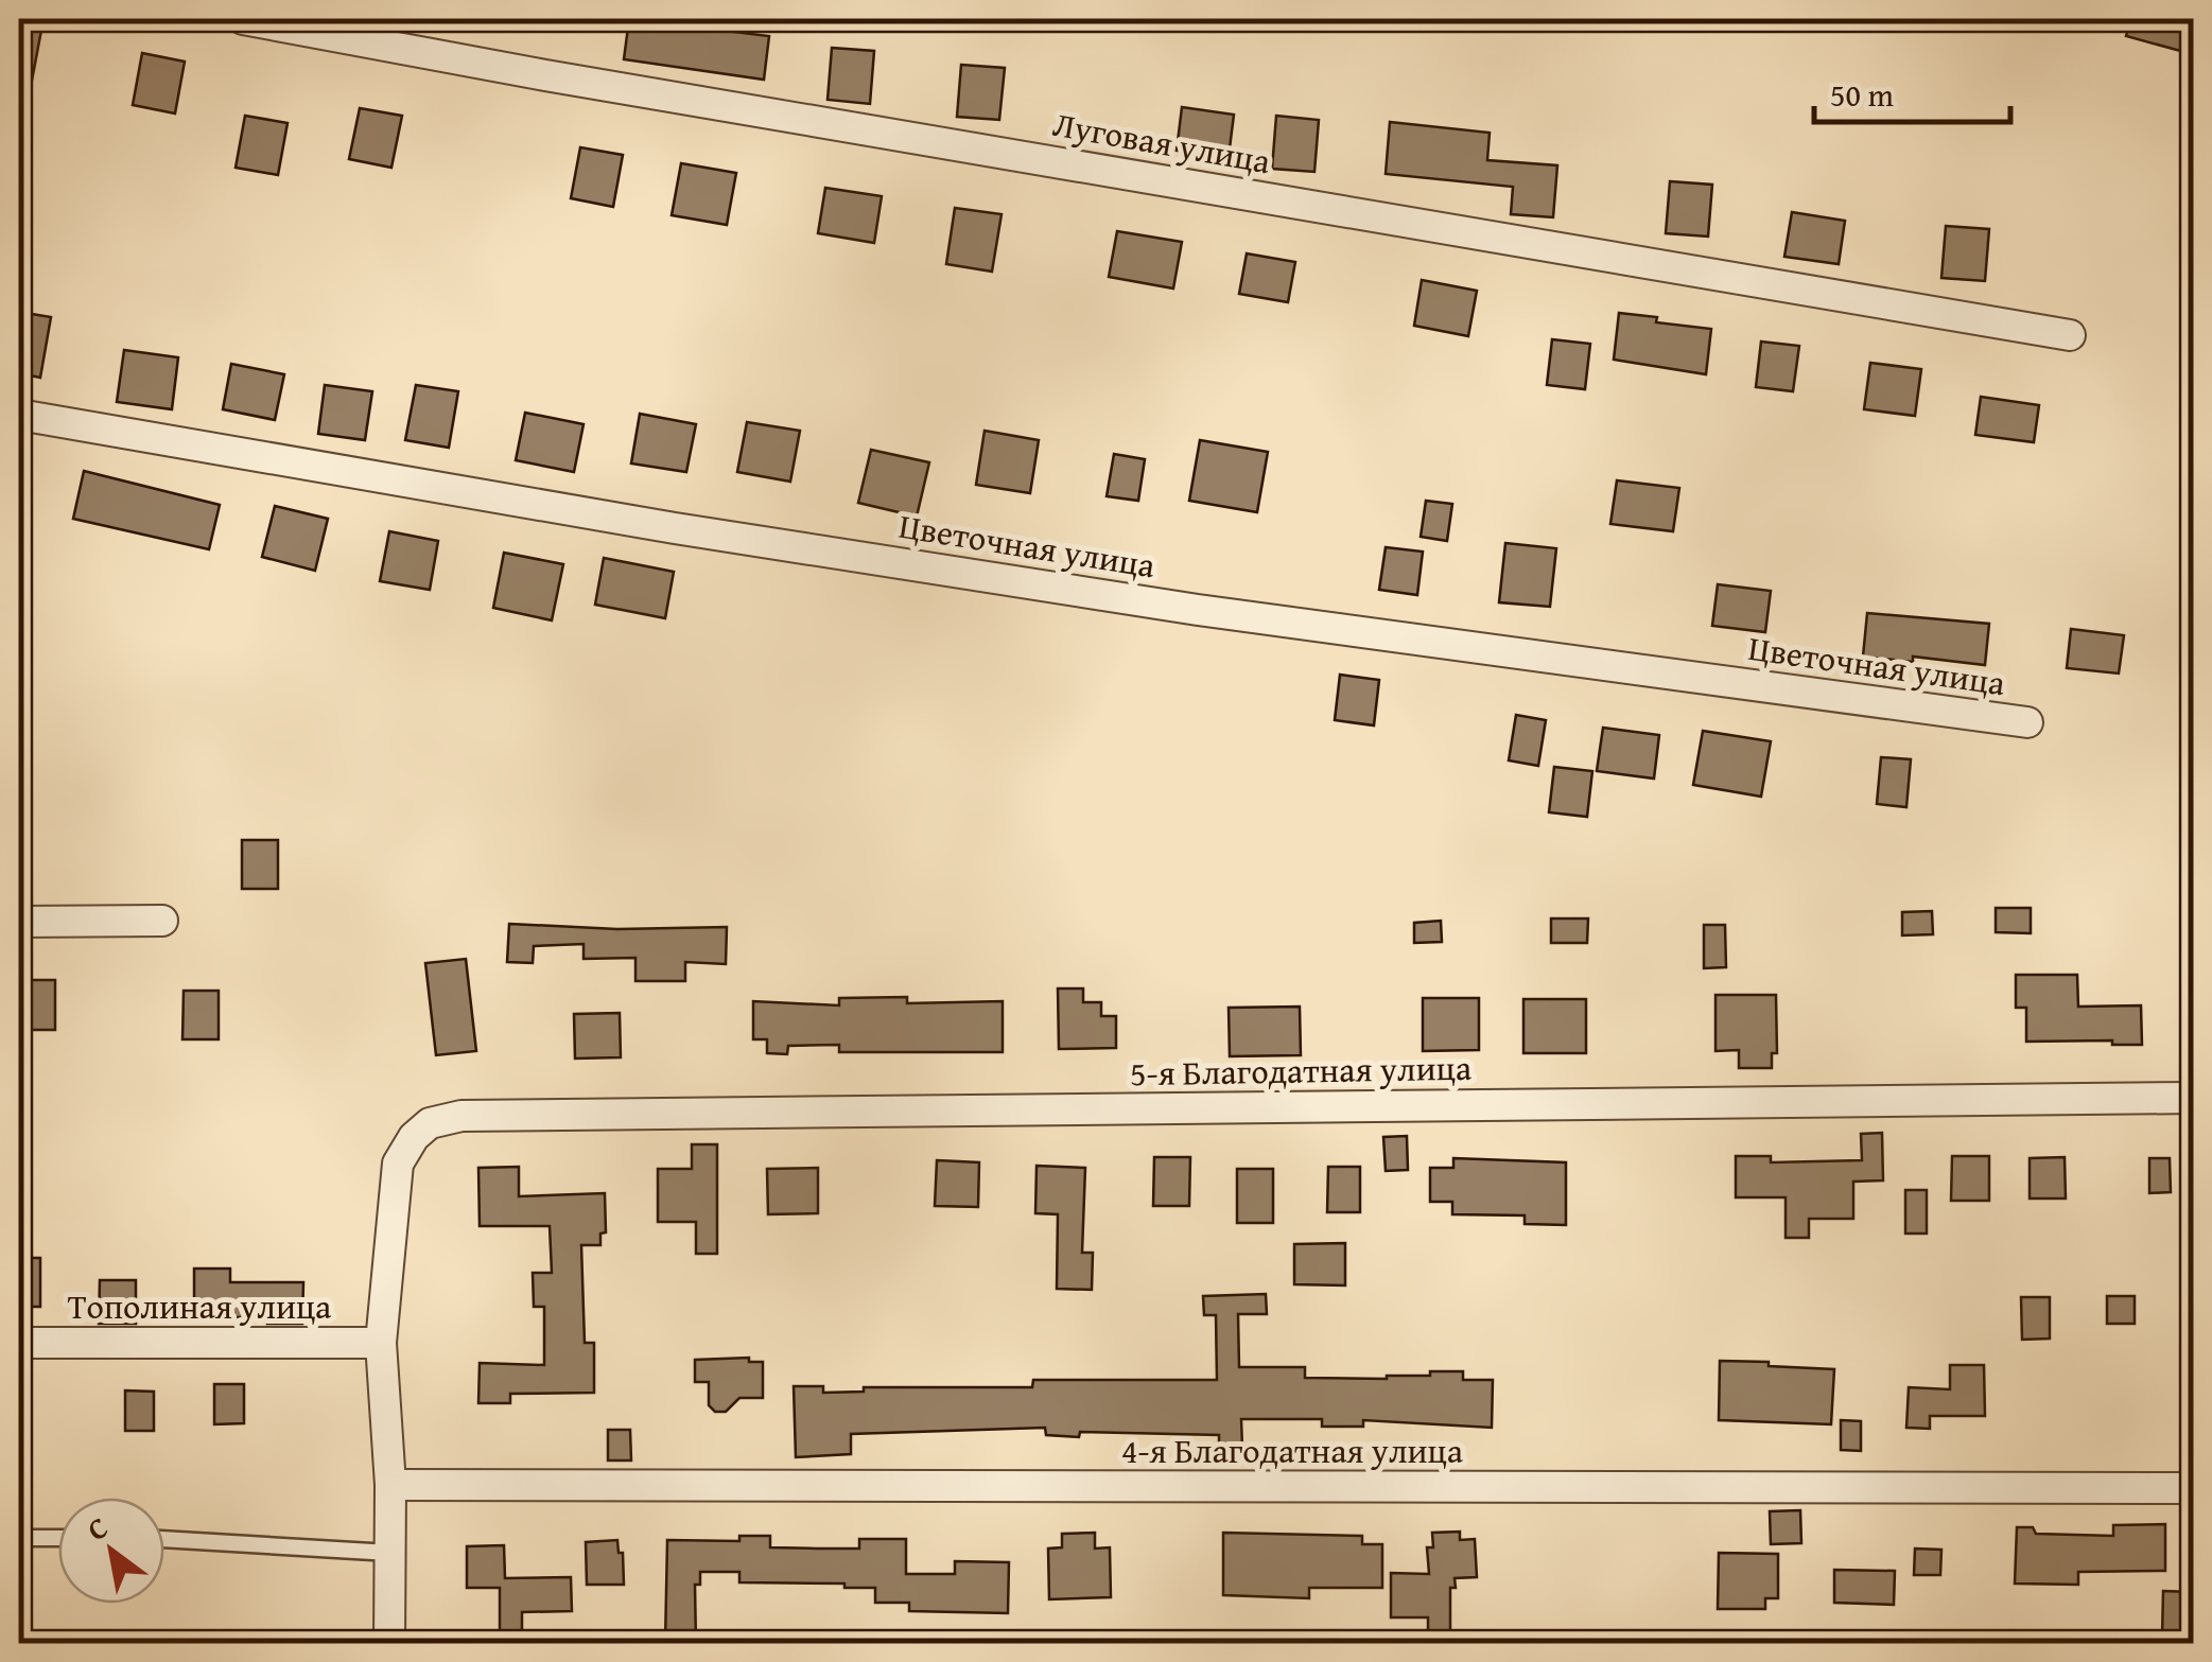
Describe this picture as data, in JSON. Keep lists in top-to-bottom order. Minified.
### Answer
{"streets":{"street":["Луговая улица","Цветочная улица","5-я Благодатная улица","Тополиная улица","4-я Благодатная улица"]},"crossings":[["5-я Благодатная улица","Тополиная улица"]],"scale_bar":"50 m","north":"top left"}
